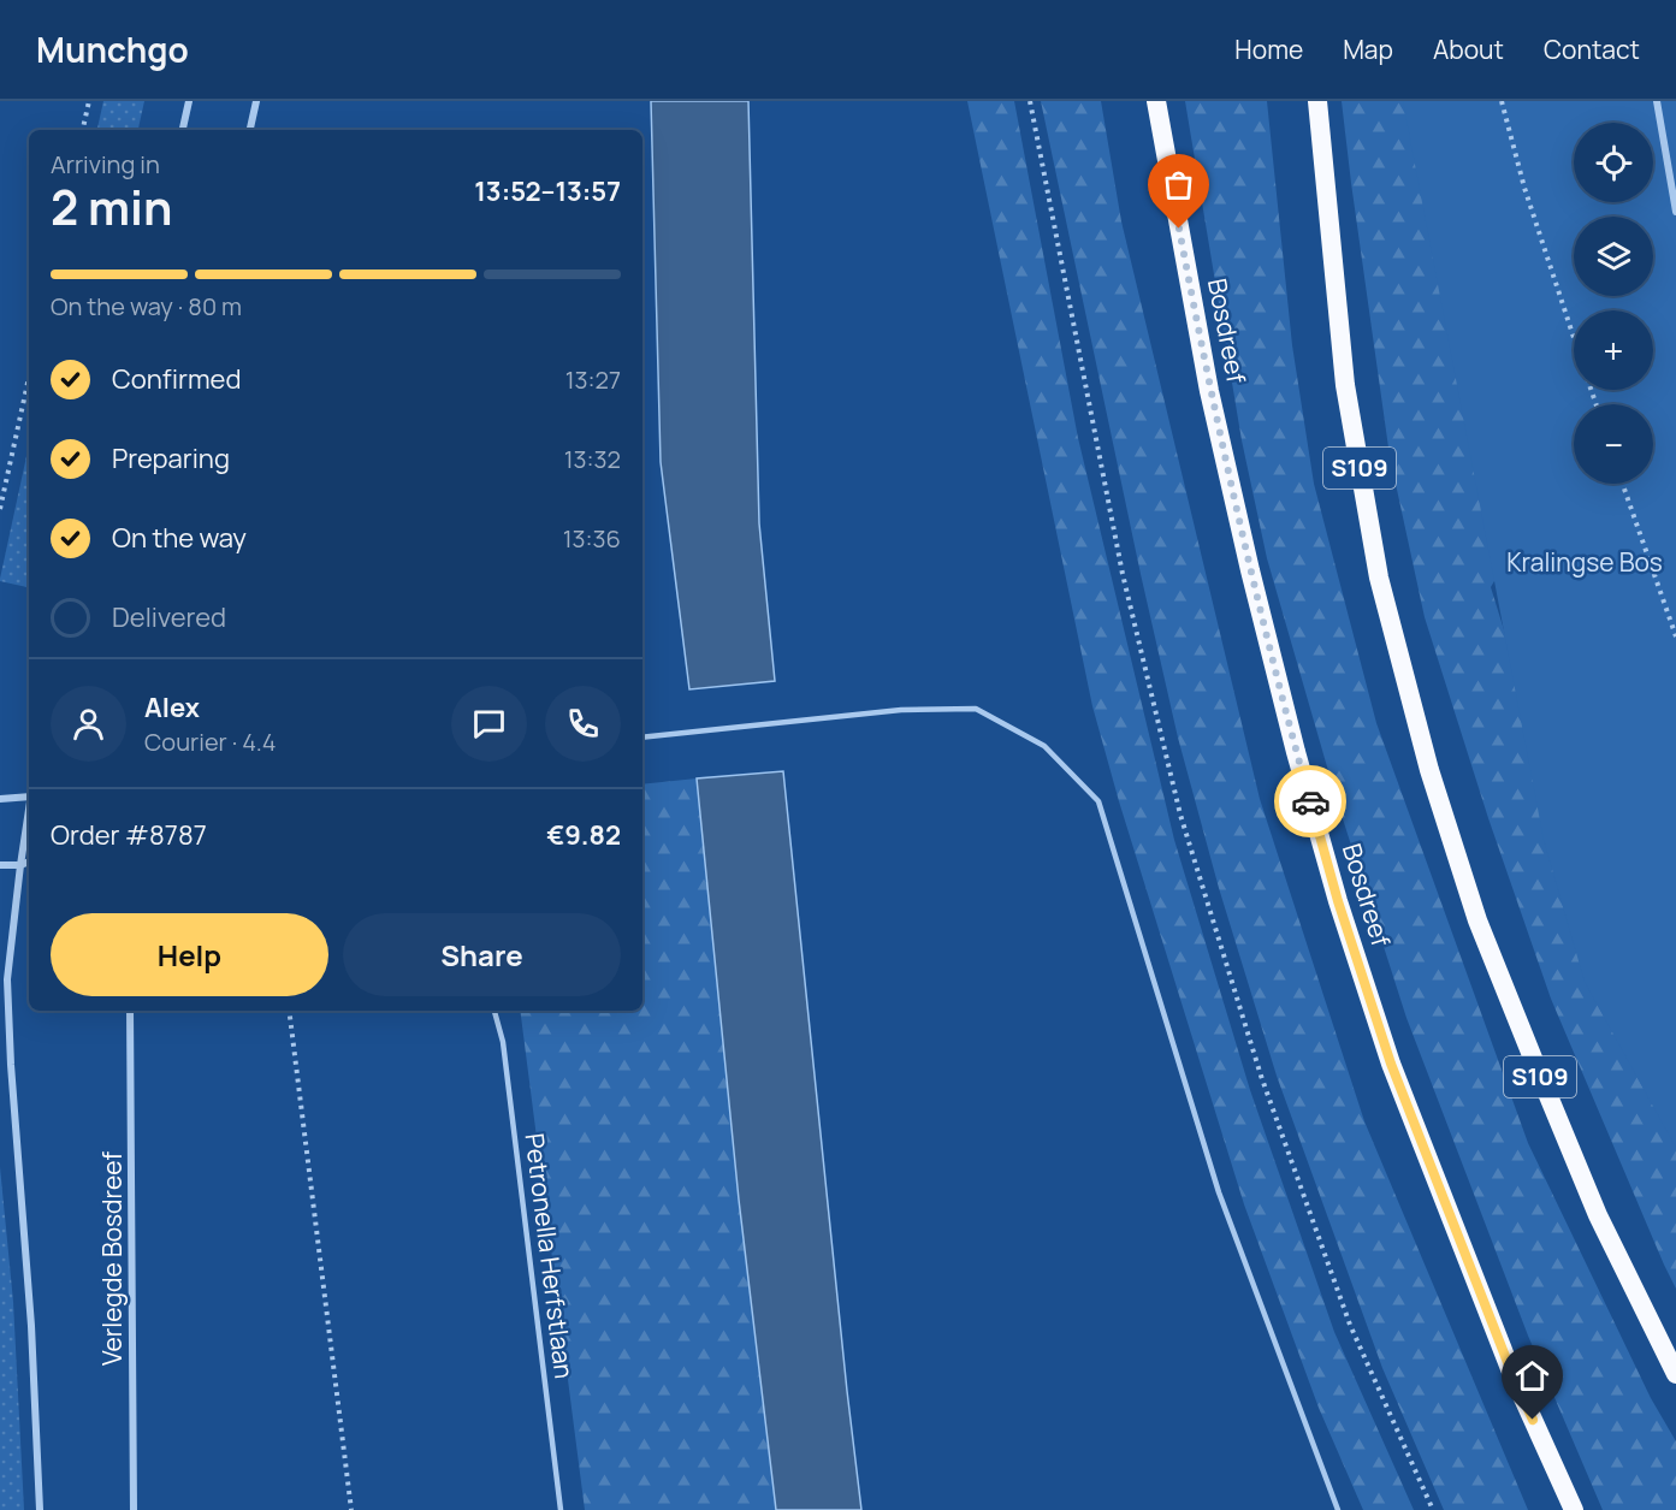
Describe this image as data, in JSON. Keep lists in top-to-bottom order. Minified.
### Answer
{"streets":{"highway":["Bosdreef","S109"],"street":["Verlegde Bosdreef"],"lane":["Petronella Herfstlaan"]},"parks":["Kralingse Bos"],"page":{"header":"Munchgo","nav":["Home","Map","About","Contact"],"map_buttons":["+","−"],"heading":["2 min","Arriving in","13:52–13:57"],"panel":["Alex","Courier · 4.4","Order #8787","€9.82"],"bar":"On the way · 80 m","list":[["Confirmed","13:27"],["Preparing","13:32"],["On the way","13:36"],"Delivered"],"buttons":["Help","Share"]}}
